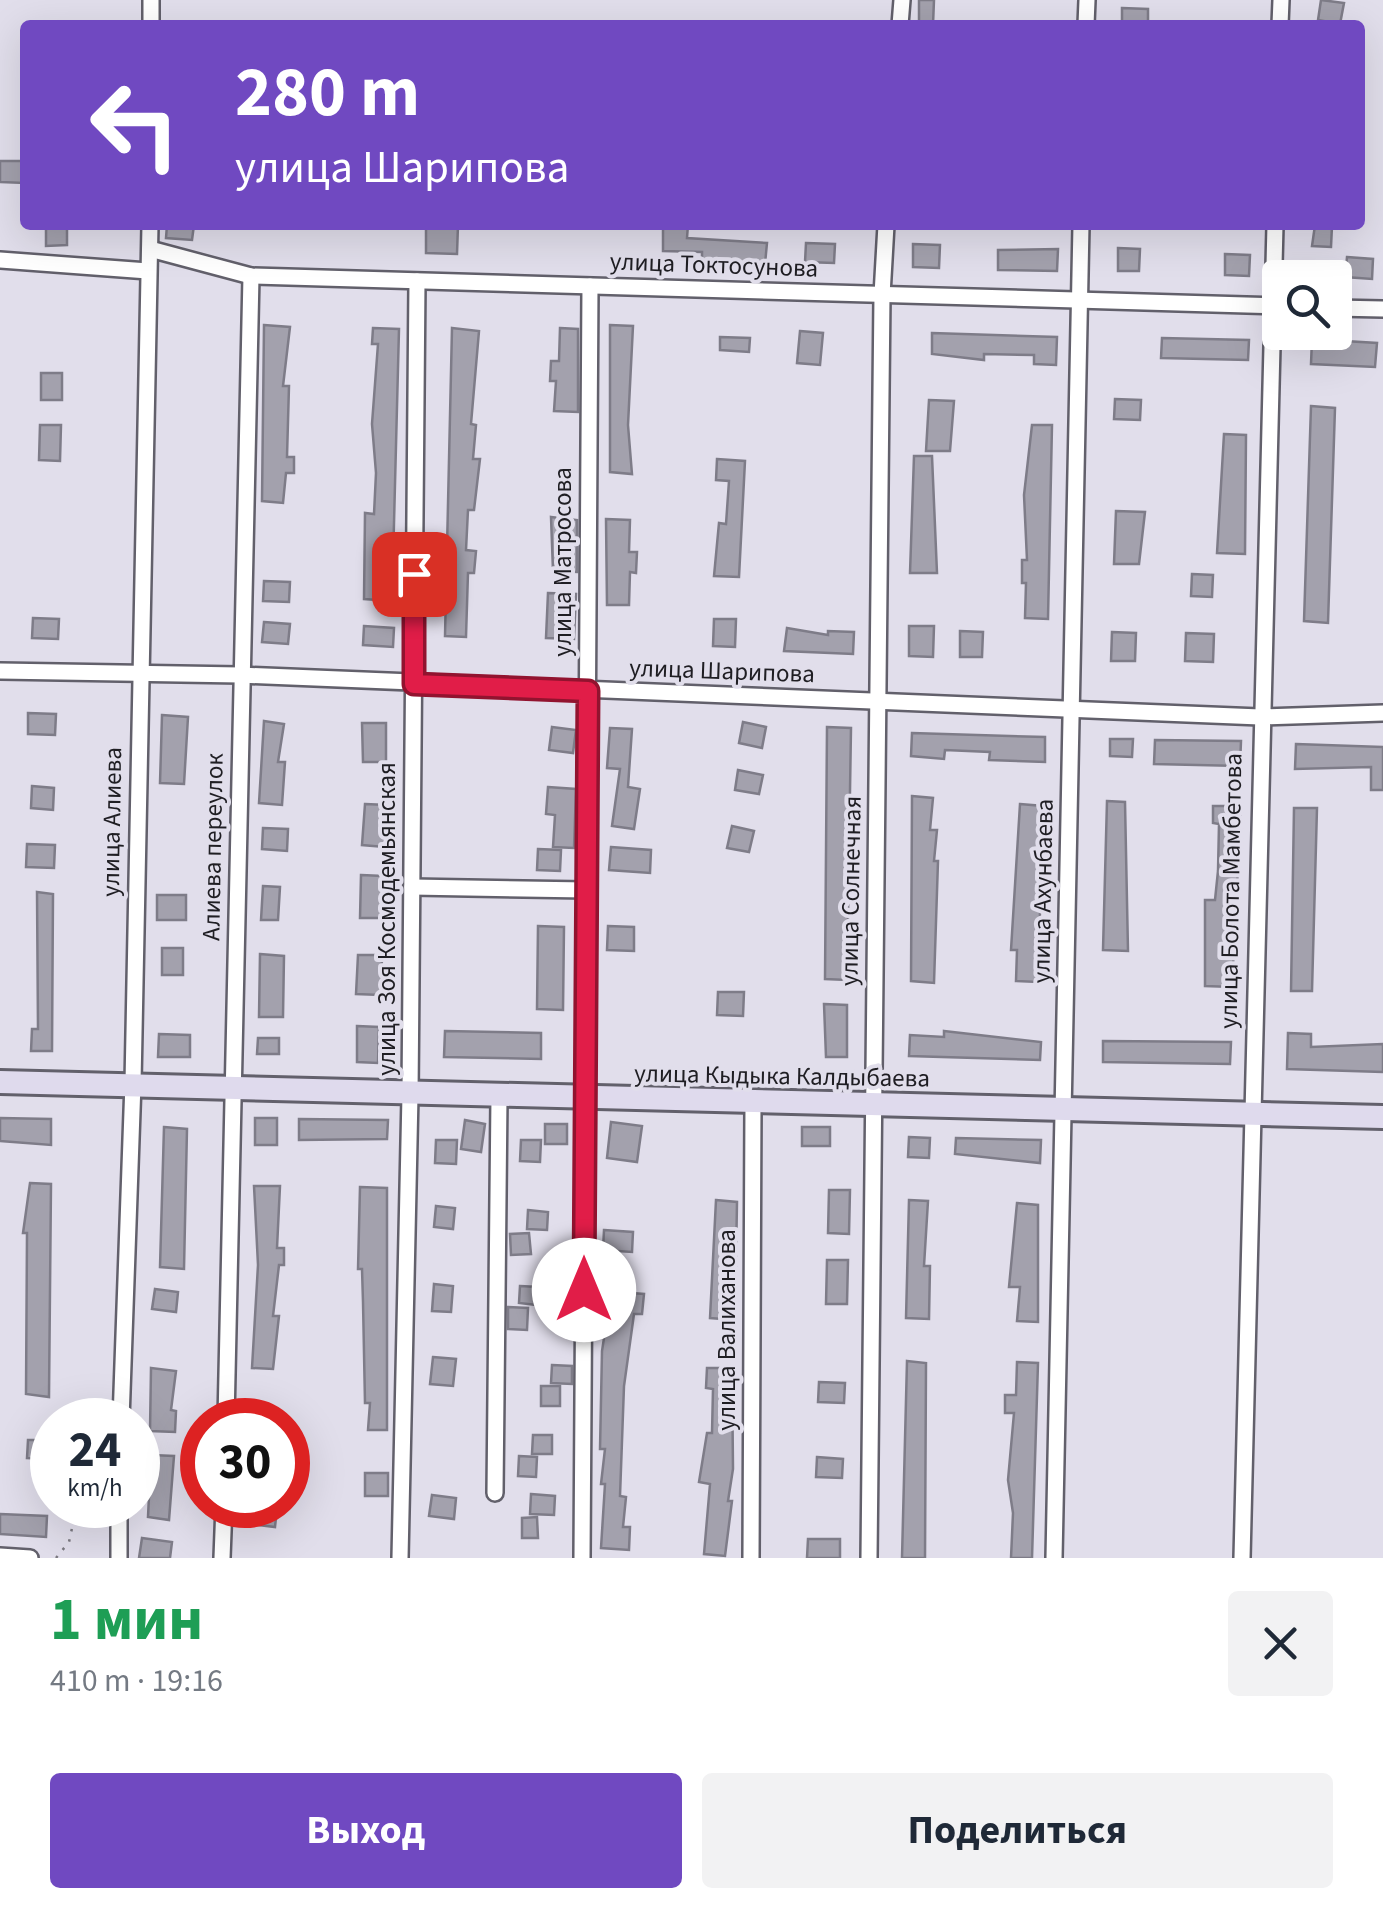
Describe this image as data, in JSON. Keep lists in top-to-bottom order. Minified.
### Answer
{"streets":{"street":["улица Токтосунова","улица Матросова","улица Шарипова","улица Алиева","Алиева переулок","улица Солнечная","улица Ахунбаева","улица Болота Мамбетова","улица Зоя Космодемьянская","улица Кыдыка Калдыбаева","улица Валиханова"]},"crossings":[["улица Токтосунова","улица Матросова"],["улица Токтосунова","улица Алиева"],["улица Токтосунова","Алиева переулок"],["улица Токтосунова","улица Солнечная"],["улица Токтосунова","улица Ахунбаева"],["улица Токтосунова","улица Зоя Космодемьянская"],["улица Матросова","улица Шарипова"],["улица Матросова","улица Кыдыка Калдыбаева"],["улица Шарипова","улица Алиева"],["улица Шарипова","Алиева переулок"],["улица Шарипова","улица Солнечная"],["улица Шарипова","улица Ахунбаева"],["улица Шарипова","улица Болота Мамбетова"],["улица Шарипова","улица Зоя Космодемьянская"],["улица Алиева","улица Кыдыка Калдыбаева"],["Алиева переулок","улица Кыдыка Калдыбаева"],["улица Солнечная","улица Кыдыка Калдыбаева"],["улица Ахунбаева","улица Кыдыка Калдыбаева"],["улица Болота Мамбетова","улица Кыдыка Калдыбаева"],["улица Зоя Космодемьянская","улица Кыдыка Калдыбаева"],["улица Кыдыка Калдыбаева","улица Валиханова"]],"page":{"turn":["280 m","улица Шарипова"],"speed":"24 km/h","limit":"30","heading":["1 мин","410 m · 19:16"],"buttons":["Выход","Поделиться"]}}
